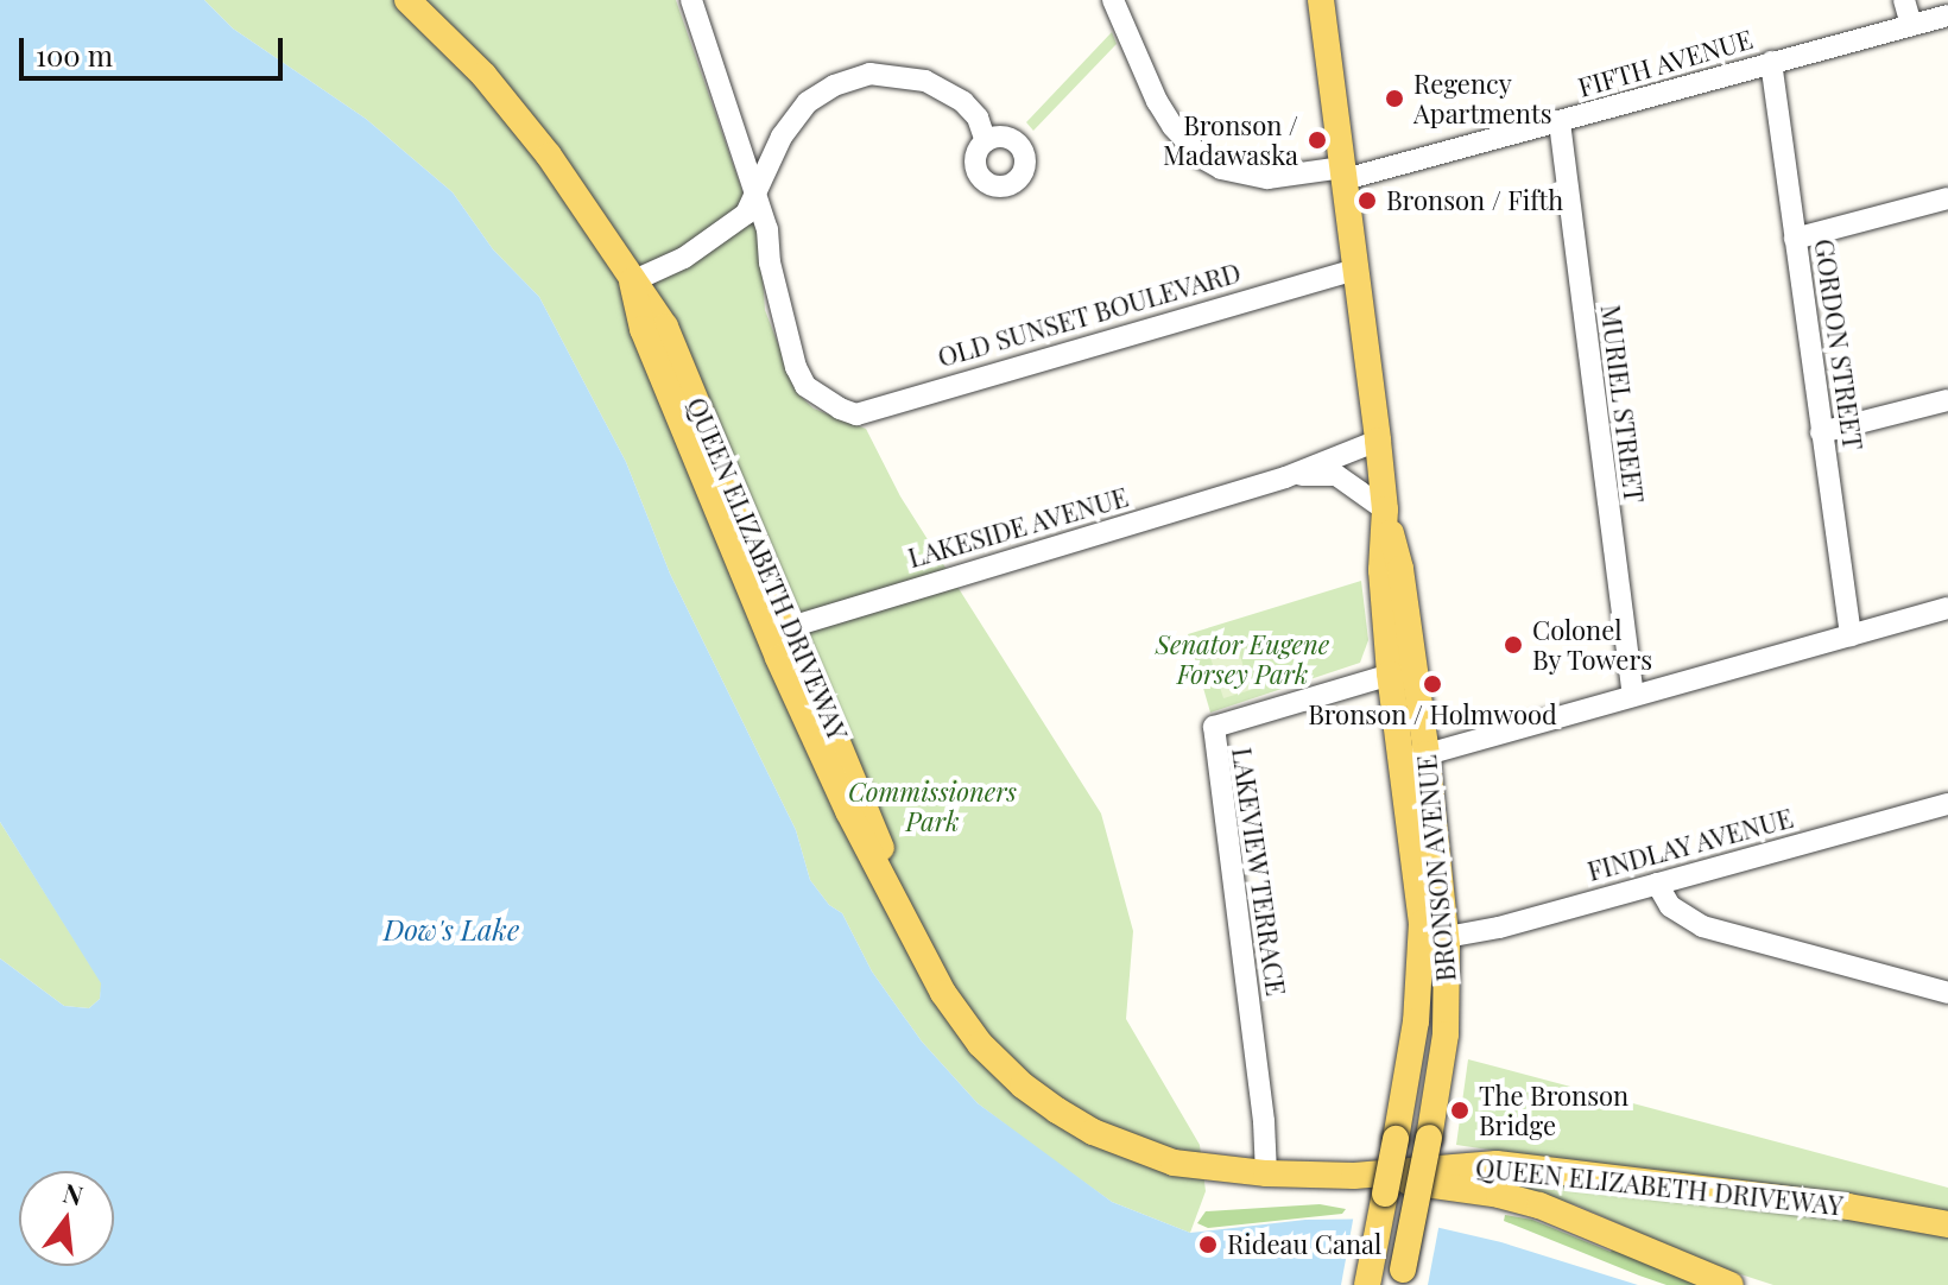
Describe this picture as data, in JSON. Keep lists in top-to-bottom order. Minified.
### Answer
{"streets":{"main road":["QUEEN ELIZABETH DRIVEWAY","BRONSON AVENUE"],"street":["FIFTH AVENUE","OLD SUNSET BOULEVARD","GORDON STREET","MURIEL STREET","LAKESIDE AVENUE","FINDLAY AVENUE","LAKEVIEW TERRACE"]},"crossings":[["FIFTH AVENUE","GORDON STREET"],["FIFTH AVENUE","MURIEL STREET"],["FIFTH AVENUE","BRONSON AVENUE"],["OLD SUNSET BOULEVARD","BRONSON AVENUE"],["LAKESIDE AVENUE","QUEEN ELIZABETH DRIVEWAY"],["LAKESIDE AVENUE","BRONSON AVENUE"],["QUEEN ELIZABETH DRIVEWAY","LAKEVIEW TERRACE"],["FINDLAY AVENUE","BRONSON AVENUE"],["BRONSON AVENUE","LAKEVIEW TERRACE"]],"water":["Dow's Lake"],"parks":["Senator Eugene Forsey Park","Commissioners Park"],"places":["Regency Apartments","Bronson / Madawaska","Bronson / Fifth","Colonel By Towers","Bronson / Holmwood","The Bronson Bridge","Rideau Canal"],"scale_bar":"100 m","north":"top"}
